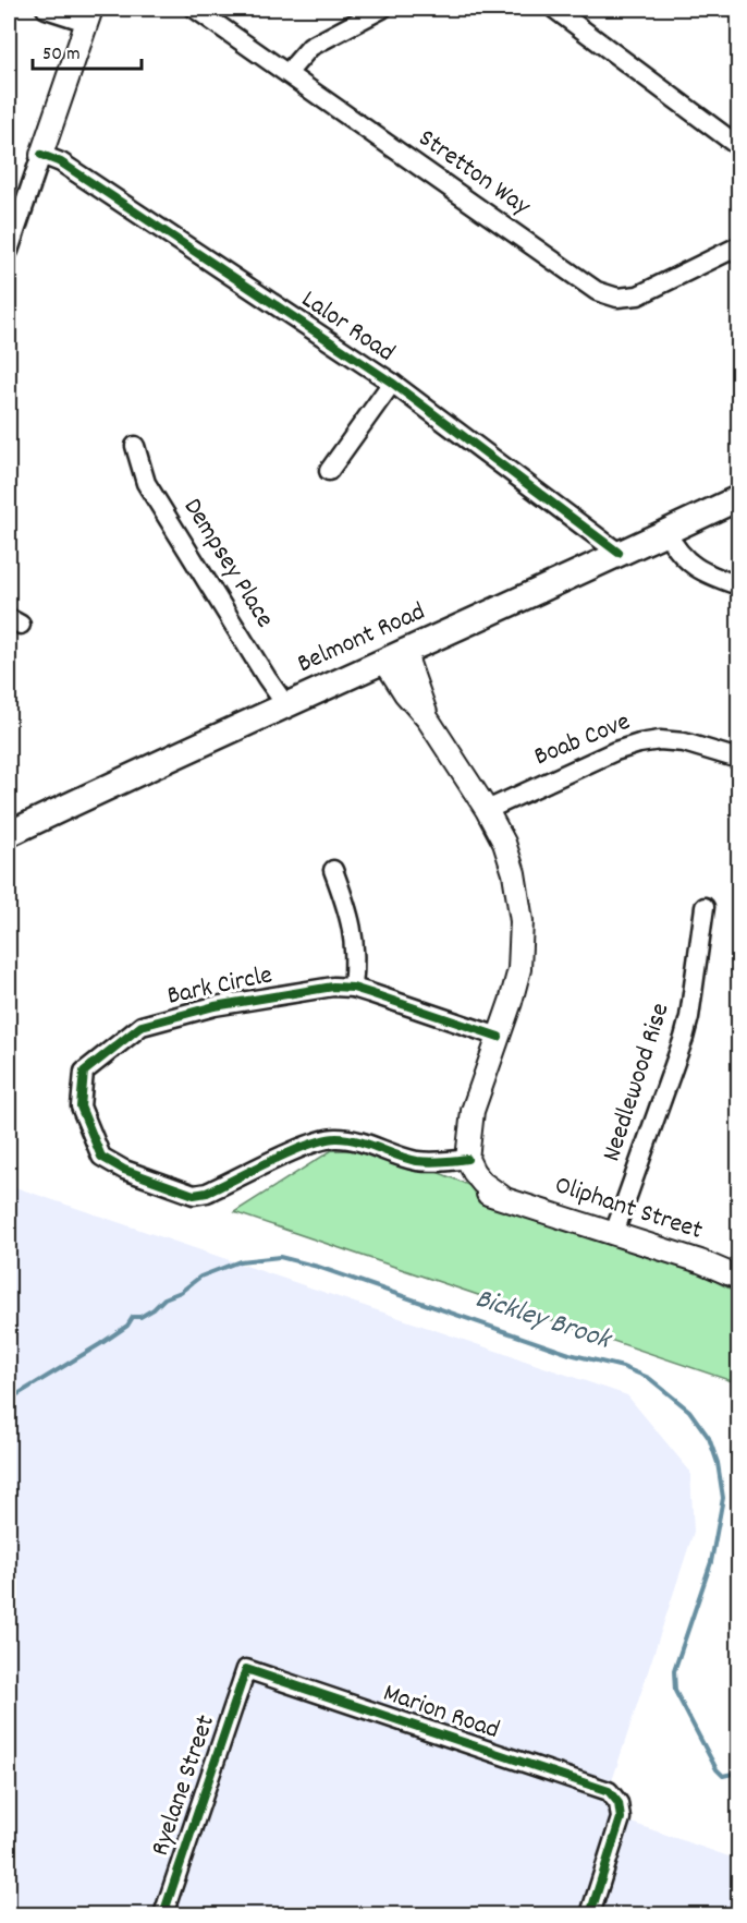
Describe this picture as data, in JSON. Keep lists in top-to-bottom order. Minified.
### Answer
{"streets":{"main road":["Belmont Road"],"street":["Stretton Way","Lalor Road","Dempsey Place","Boab Cove","Bark Circle","Needlewood Rise","Oliphant Street","Marion Road","Ryelane Street"]},"crossings":[["Lalor Road","Belmont Road"],["Dempsey Place","Belmont Road"],["Bark Circle","Oliphant Street"],["Needlewood Rise","Oliphant Street"],["Marion Road","Ryelane Street"]],"water":["Bickley Brook"],"scale_bar":"50 m"}
